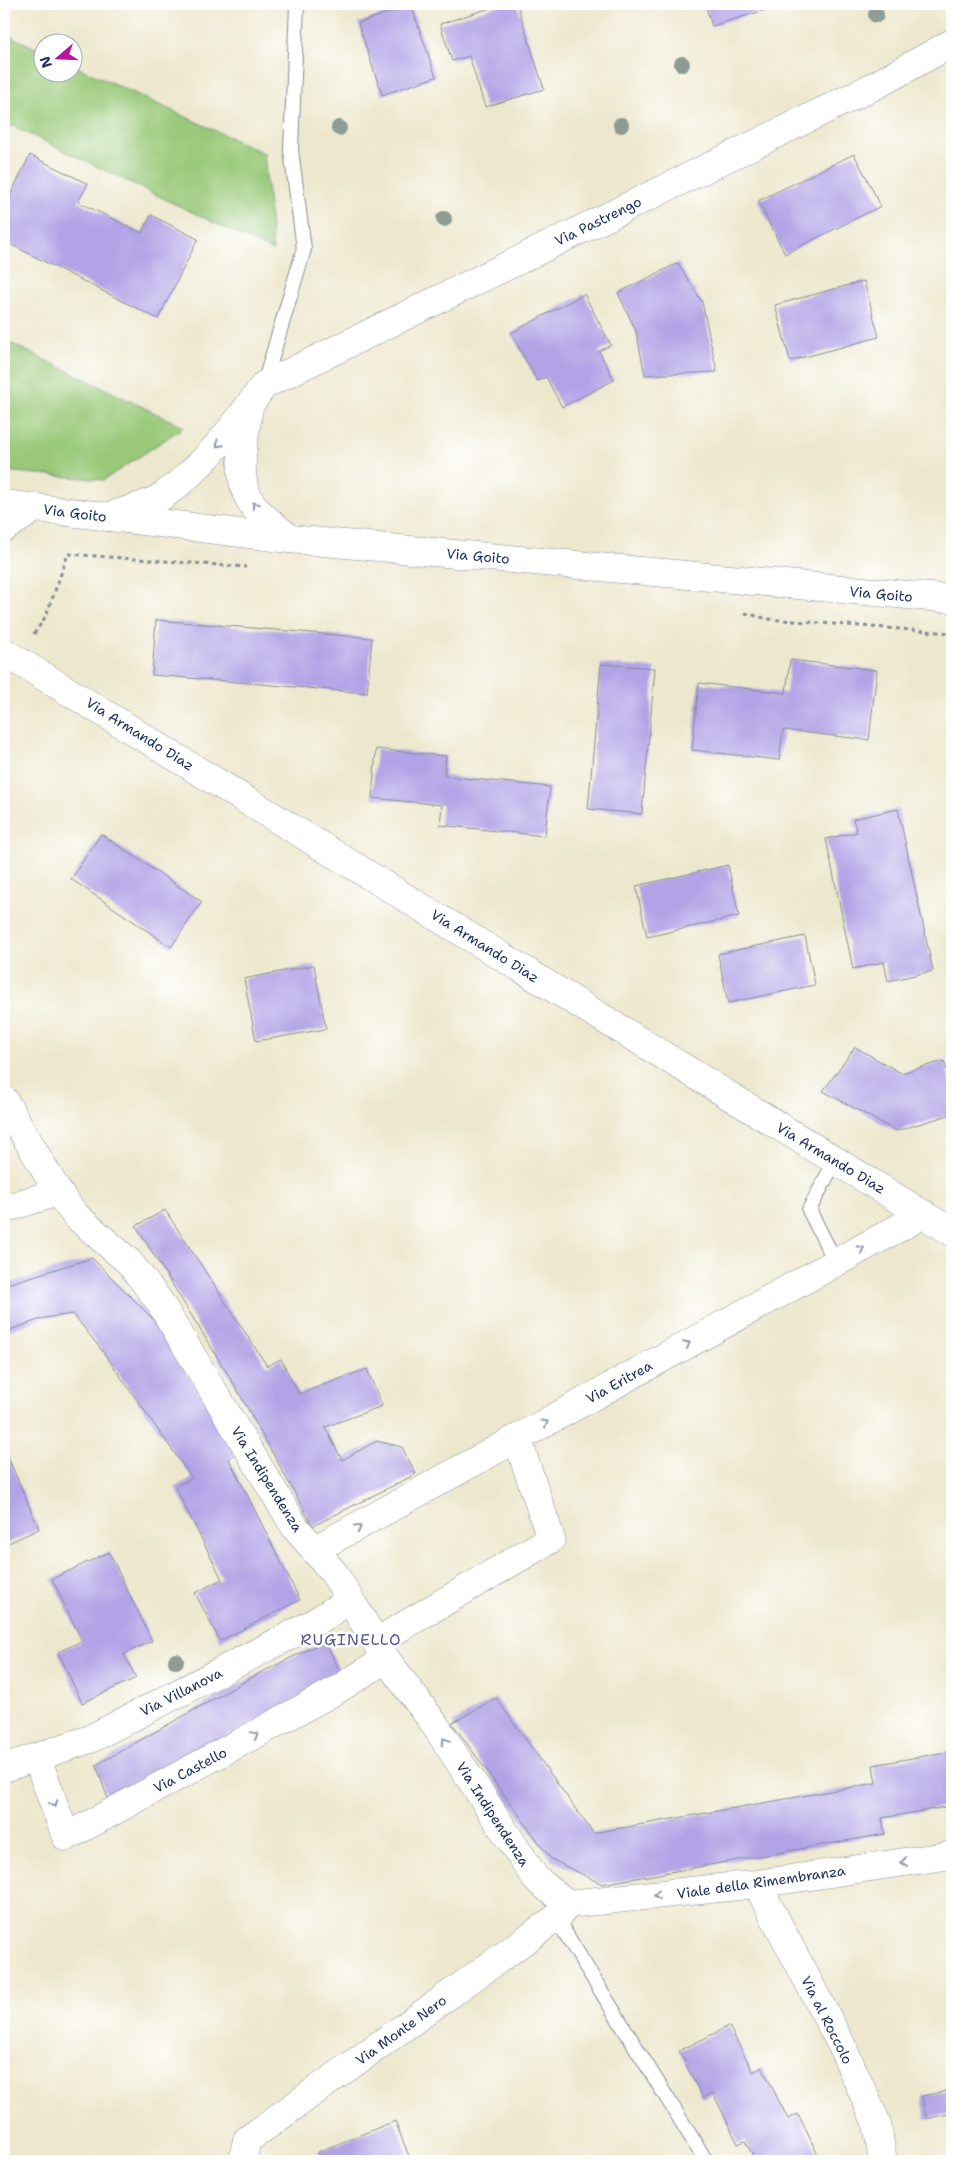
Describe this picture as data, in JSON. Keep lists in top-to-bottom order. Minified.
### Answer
{"streets":{"street":["Via Pastrengo","Via Goito","Via Armando Diaz","Via Eritrea","Via Indipendenza","Via Villanova","Via Castello","Viale della Rimembranza","Via al Roccolo","Via Monte Nero"]},"crossings":[["Via Pastrengo","Via Goito"],["Via Armando Diaz","Via Eritrea"],["Via Eritrea","Via Indipendenza"],["Via Indipendenza","Via Villanova"],["Via Indipendenza","Via Castello"],["Via Indipendenza","Viale della Rimembranza"],["Via Indipendenza","Via Monte Nero"],["Via Villanova","Via Castello"],["Viale della Rimembranza","Via al Roccolo"],["Viale della Rimembranza","Via Monte Nero"]],"one_way":["Via Eritrea","Viale della Rimembranza"],"districts":["RUGINELLO"],"north":"left"}
